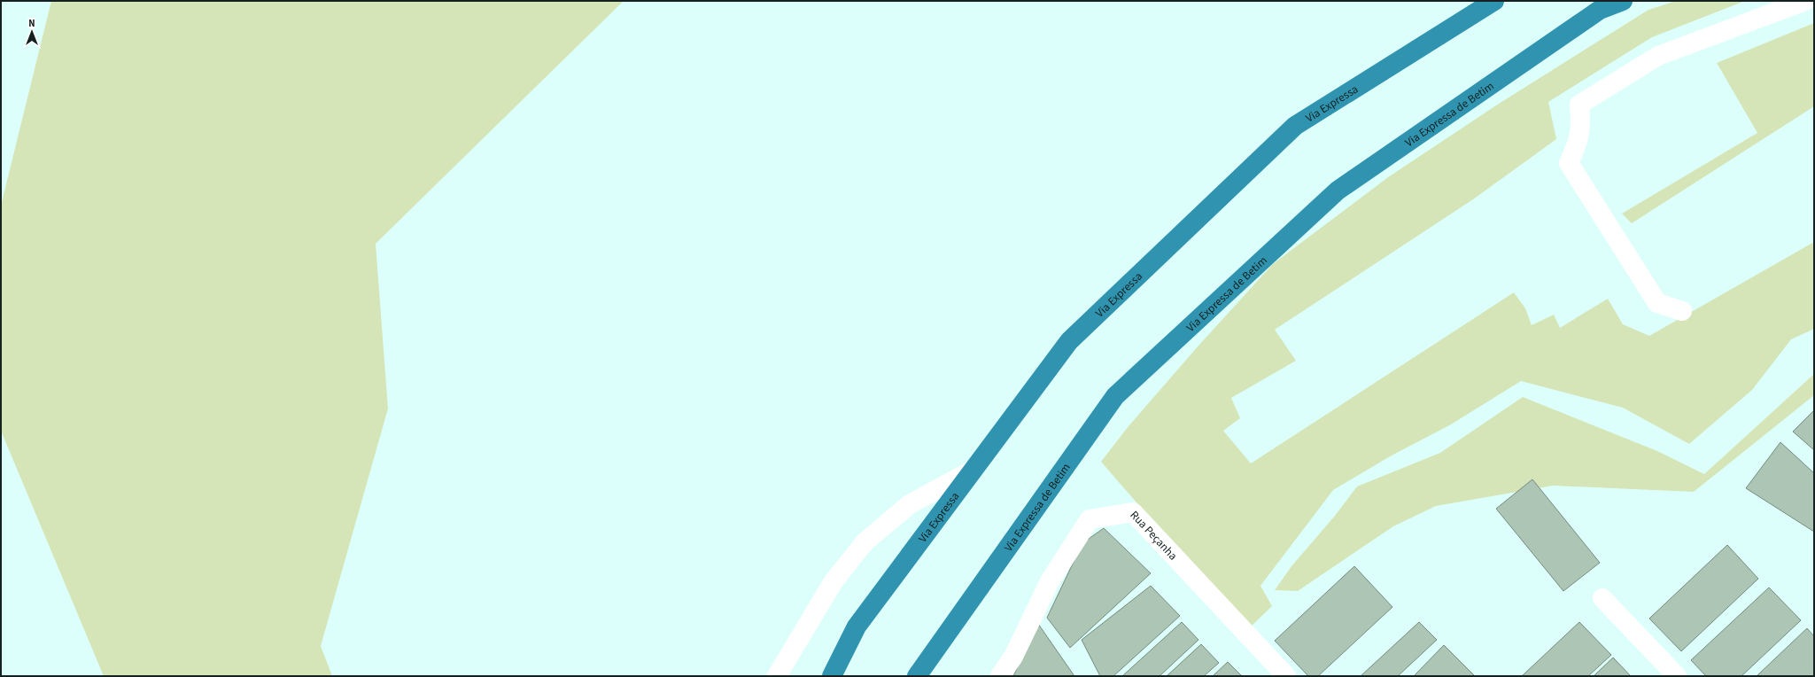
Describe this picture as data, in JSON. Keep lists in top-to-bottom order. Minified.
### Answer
{"streets":{"highway":["Via Expressa","Via Expressa de Betim"],"street":["Rua Peçanha"]},"north":"top"}
